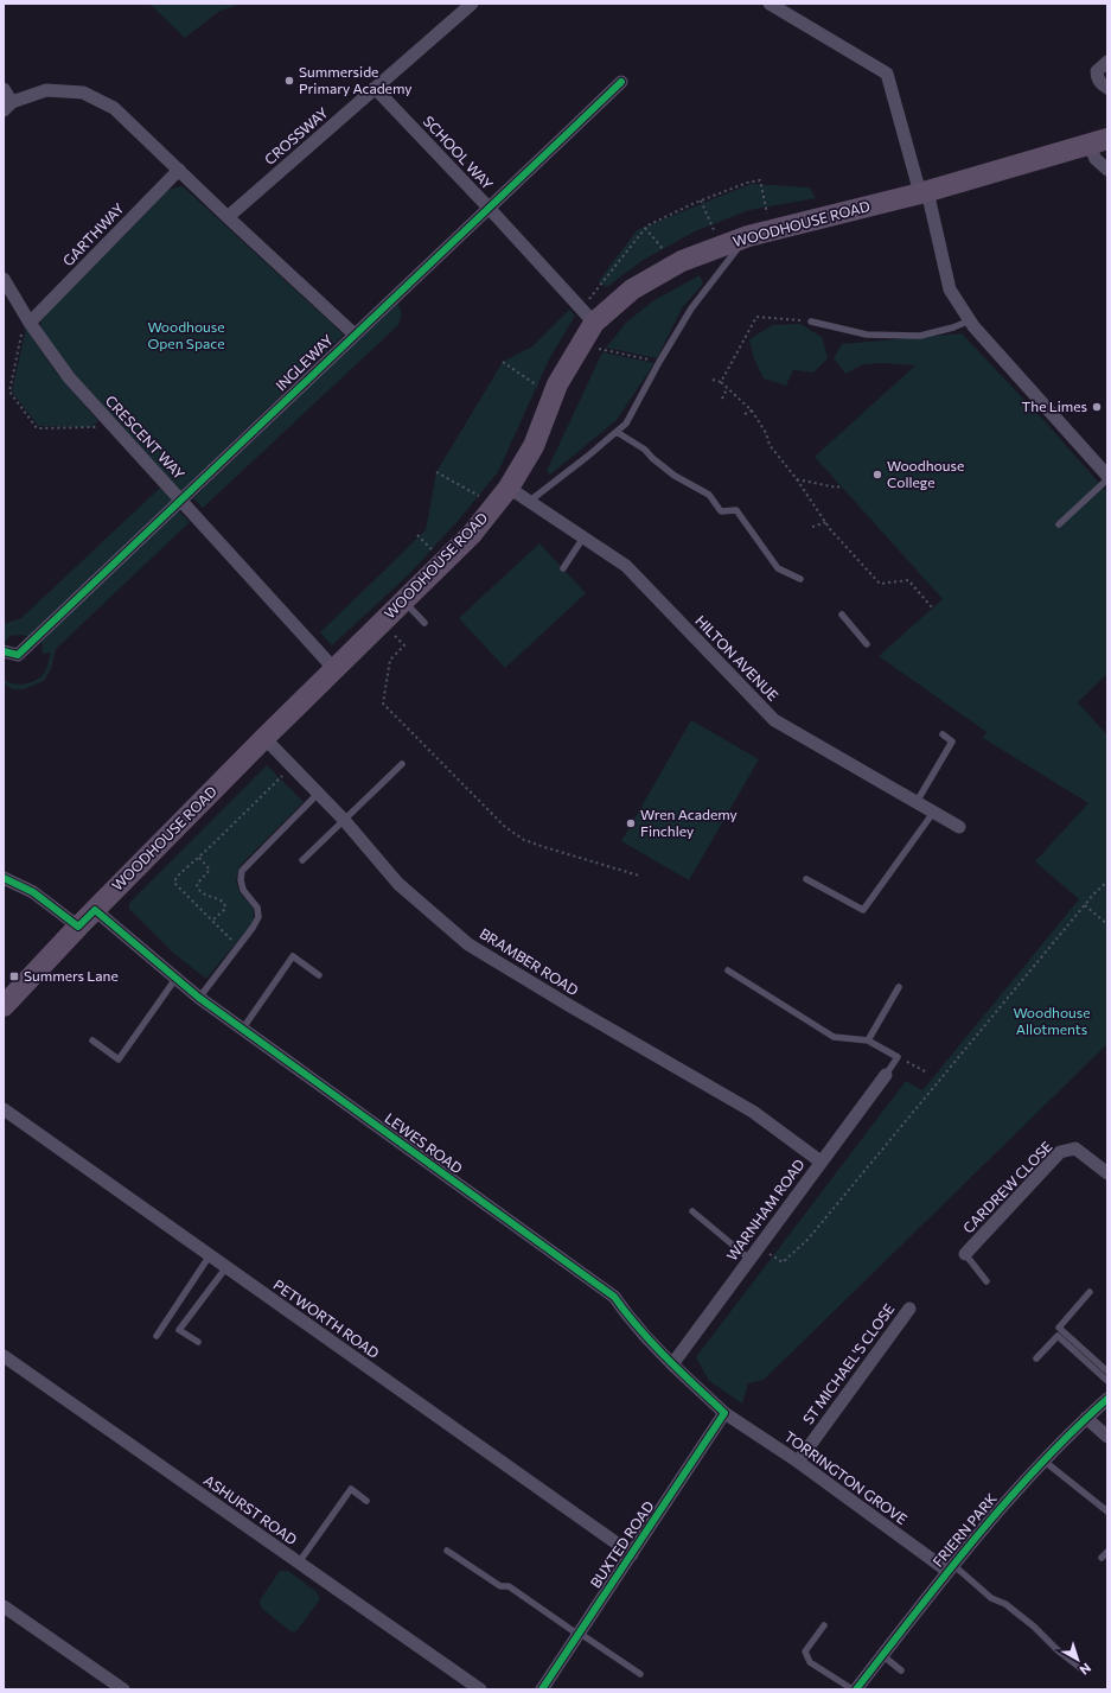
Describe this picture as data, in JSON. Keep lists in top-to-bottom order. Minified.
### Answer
{"streets":{"main road":["WOODHOUSE ROAD"],"street":["CROSSWAY","SCHOOL WAY","GARTHWAY","INGLEWAY","CRESCENT WAY","HILTON AVENUE","BRAMBER ROAD","LEWES ROAD","CARDREW CLOSE","WARNHAM ROAD","PETWORTH ROAD","ST MICHAEL'S CLOSE","TORRINGTON GROVE","ASHURST ROAD","FRIERN PARK","BUXTED ROAD"]},"crossings":[["CROSSWAY","SCHOOL WAY"],["SCHOOL WAY","WOODHOUSE ROAD"],["SCHOOL WAY","INGLEWAY"],["WOODHOUSE ROAD","CRESCENT WAY"],["WOODHOUSE ROAD","HILTON AVENUE"],["WOODHOUSE ROAD","BRAMBER ROAD"],["WOODHOUSE ROAD","LEWES ROAD"],["GARTHWAY","CRESCENT WAY"],["INGLEWAY","CRESCENT WAY"],["BRAMBER ROAD","WARNHAM ROAD"],["LEWES ROAD","WARNHAM ROAD"],["LEWES ROAD","TORRINGTON GROVE"],["LEWES ROAD","BUXTED ROAD"],["PETWORTH ROAD","BUXTED ROAD"],["ST MICHAEL'S CLOSE","TORRINGTON GROVE"],["TORRINGTON GROVE","FRIERN PARK"],["TORRINGTON GROVE","BUXTED ROAD"]],"parks":["Woodhouse Open Space","Woodhouse Allotments"],"places":{"other":["Summerside Primary Academy","The Limes","Woodhouse College","Wren Academy Finchley"],"transit":["Summers Lane"]},"north":"bottom right"}
